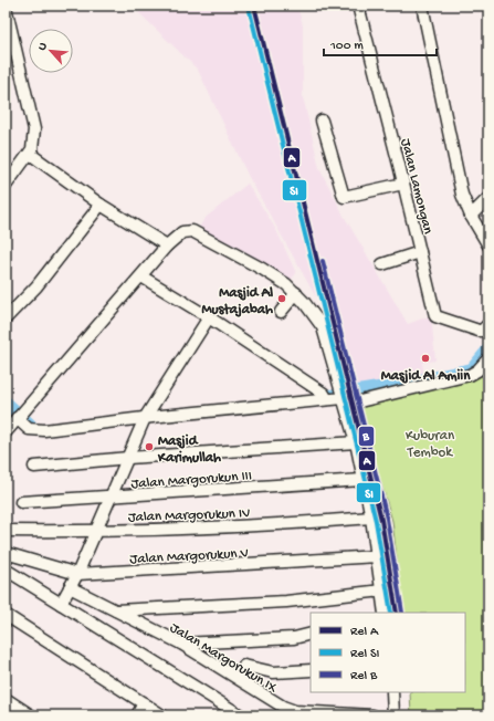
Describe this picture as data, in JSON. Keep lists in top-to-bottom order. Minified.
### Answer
{"streets":{"street":["Jalan Lamongan","Jalan Margorukun III","Jalan Margorukun IV","Jalan Margorukun V","Jalan Margorukun IX"]},"parks":["Kuburan Tembok"],"places":["Masjid Al Mustajabah","Masjid Al Amiin","Masjid Karimullah"],"lines":["rail line A","rail line SI","rail line B"],"legend":["Rel A","Rel SI","Rel B"],"scale_bar":"100 m","north":"top left"}
